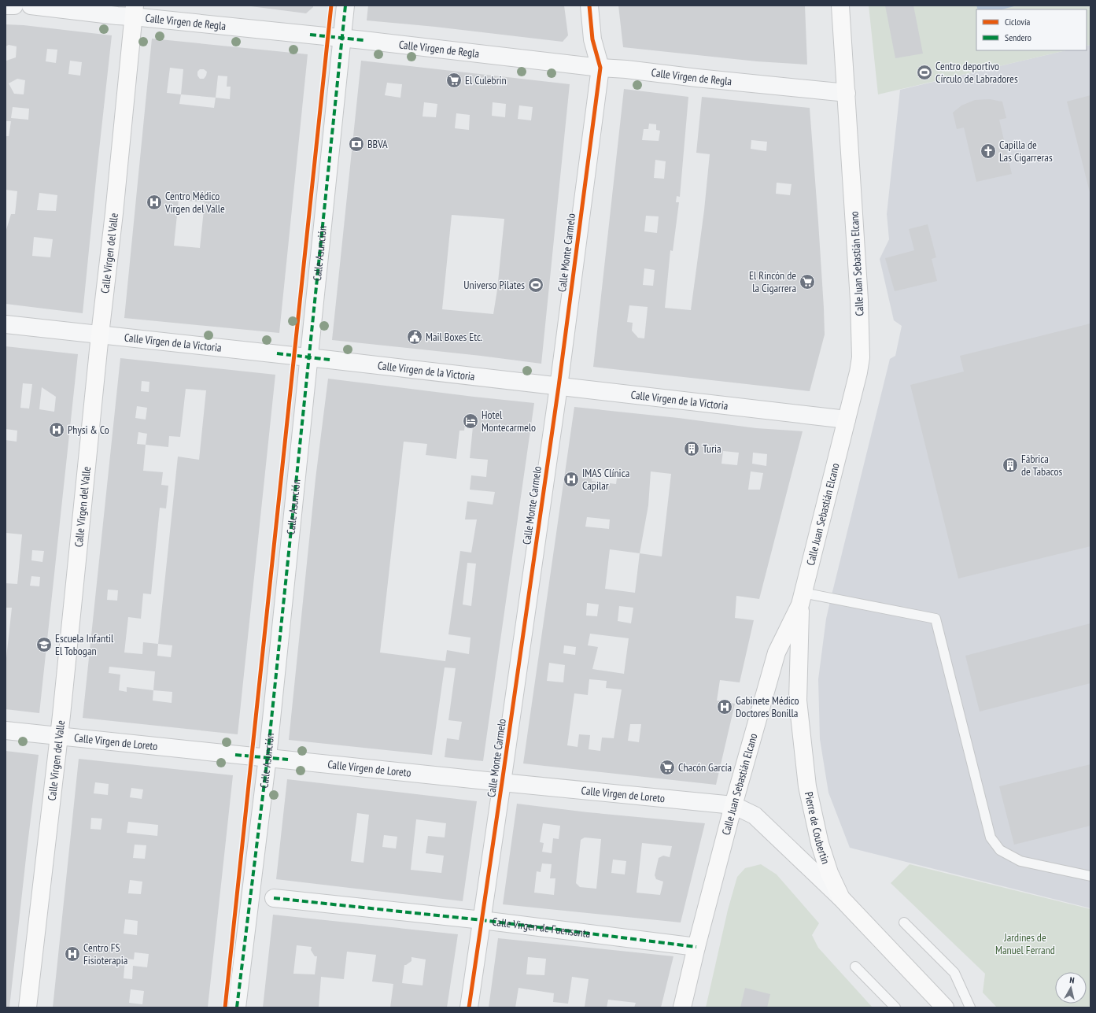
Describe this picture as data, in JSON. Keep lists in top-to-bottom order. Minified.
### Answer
{"streets":{"main road":["Calle Virgen del Valle","Calle Juan Sebastián Elcano","Pierre de Coubertin"],"street":["Calle Virgen de Regla","Calle Monte Carmelo","Calle Asunción","Calle Virgen de la Victoria","Calle Virgen de Loreto","Calle Virgen de Fuensanta"]},"crossings":[["Calle Virgen de Regla","Calle Monte Carmelo"],["Calle Virgen de Regla","Calle Virgen del Valle"],["Calle Virgen de Regla","Calle Asunción"],["Calle Virgen de Regla","Calle Juan Sebastián Elcano"],["Calle Monte Carmelo","Calle Virgen de la Victoria"],["Calle Monte Carmelo","Calle Virgen de Loreto"],["Calle Monte Carmelo","Calle Virgen de Fuensanta"],["Calle Virgen del Valle","Calle Virgen de la Victoria"],["Calle Virgen del Valle","Calle Virgen de Loreto"],["Calle Asunción","Calle Virgen de la Victoria"],["Calle Asunción","Calle Virgen de Loreto"],["Calle Juan Sebastián Elcano","Calle Virgen de la Victoria"],["Calle Juan Sebastián Elcano","Calle Virgen de Loreto"],["Calle Juan Sebastián Elcano","Pierre de Coubertin"],["Calle Juan Sebastián Elcano","Calle Virgen de Fuensanta"]],"parks":["Jardines de Manuel Ferrand"],"places":{"sports":["Centro deportivo Círculo de Labradores","Universo Pilates"],"supermarket":["El Culebrin","El Rincón de la Cigarrera","Chacón García"],"bank":["BBVA"],"church":["Capilla de Las Cigarreras"],"hospital":["Centro Médico Virgen del Valle","Physi & Co","IMAS Clínica Capilar","Gabinete Médico Doctores Bonilla","Centro FS Fisioterapia"],"public building":["Mail Boxes Etc."],"hotel":["Hotel Montecarmelo"],"building":["Turia","Fábrica de Tabacos"],"school or university":["Escuela Infantil El Tobogan"]},"legend":["Ciclovía","Sendero"],"north":"top"}
